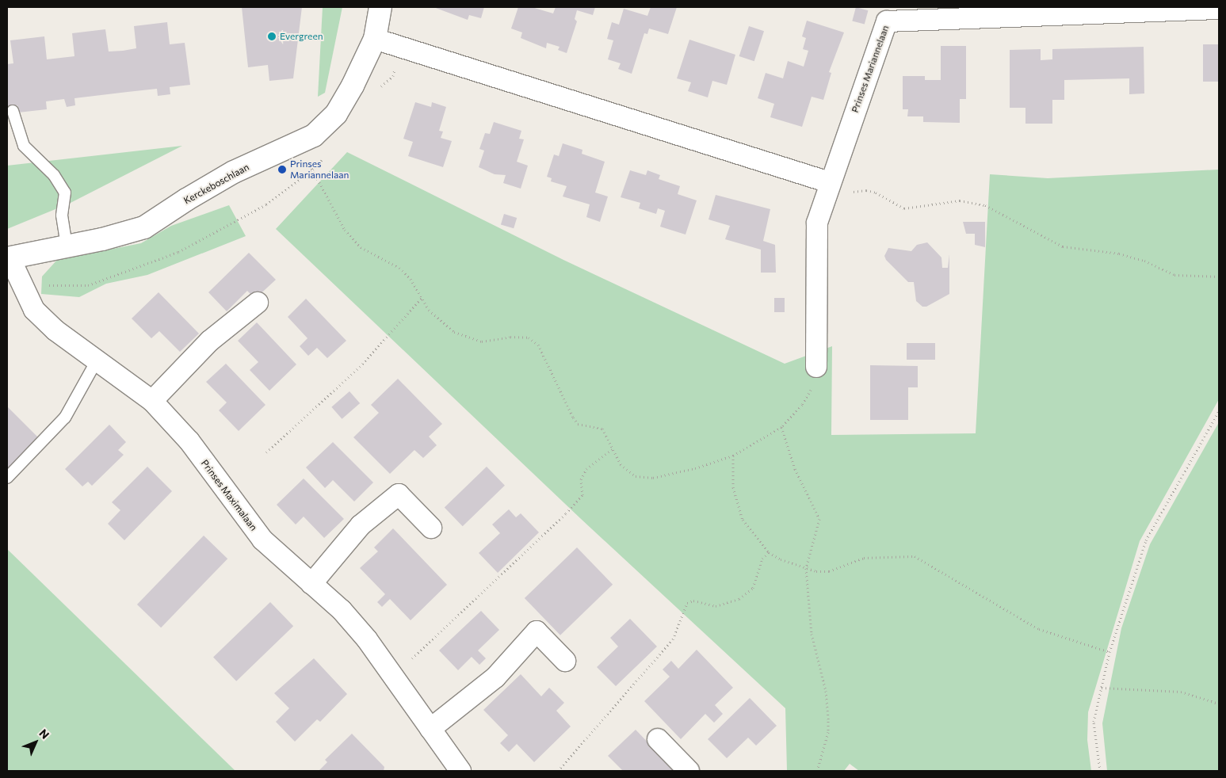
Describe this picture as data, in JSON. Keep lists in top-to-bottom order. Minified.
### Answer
{"streets":{"street":["Prinses Mariannelaan","Kerckeboschlaan","Prinses Maximalaan"]},"crossings":[["Kerckeboschlaan","Prinses Maximalaan"]],"places":["Evergreen","Prinses Mariannelaan"],"north":"top right"}
